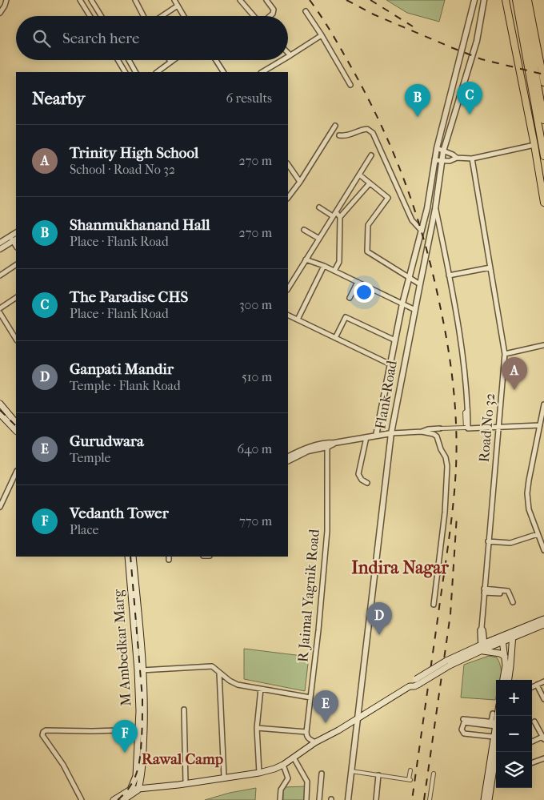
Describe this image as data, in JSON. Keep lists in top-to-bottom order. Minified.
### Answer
{"streets":{"main road":["M Ambedkar Marg"],"street":["Flank Road","Road No 32","R Jaimal Yagnik Road"]},"districts":["Indira Nagar","Rawal Camp"],"page":{"search":"Search here","heading":["Nearby","6 results"],"pins":["C","B","A","D","E","F"],"list":[{"mark":"A","name":"Trinity High School","note":"School · Road No 32","value":"270 m"},{"mark":"B","name":"Shanmukhanand Hall","note":"Place · Flank Road","value":"270 m"},{"mark":"C","name":"The Paradise CHS","note":"Place · Flank Road","value":"300 m"},{"mark":"D","name":"Ganpati Mandir","note":"Temple · Flank Road","value":"510 m"},{"mark":"E","name":"Gurudwara","note":"Temple","value":"640 m"},{"mark":"F","name":"Vedanth Tower","note":"Place","value":"770 m"}],"map_buttons":["+","−"]}}
